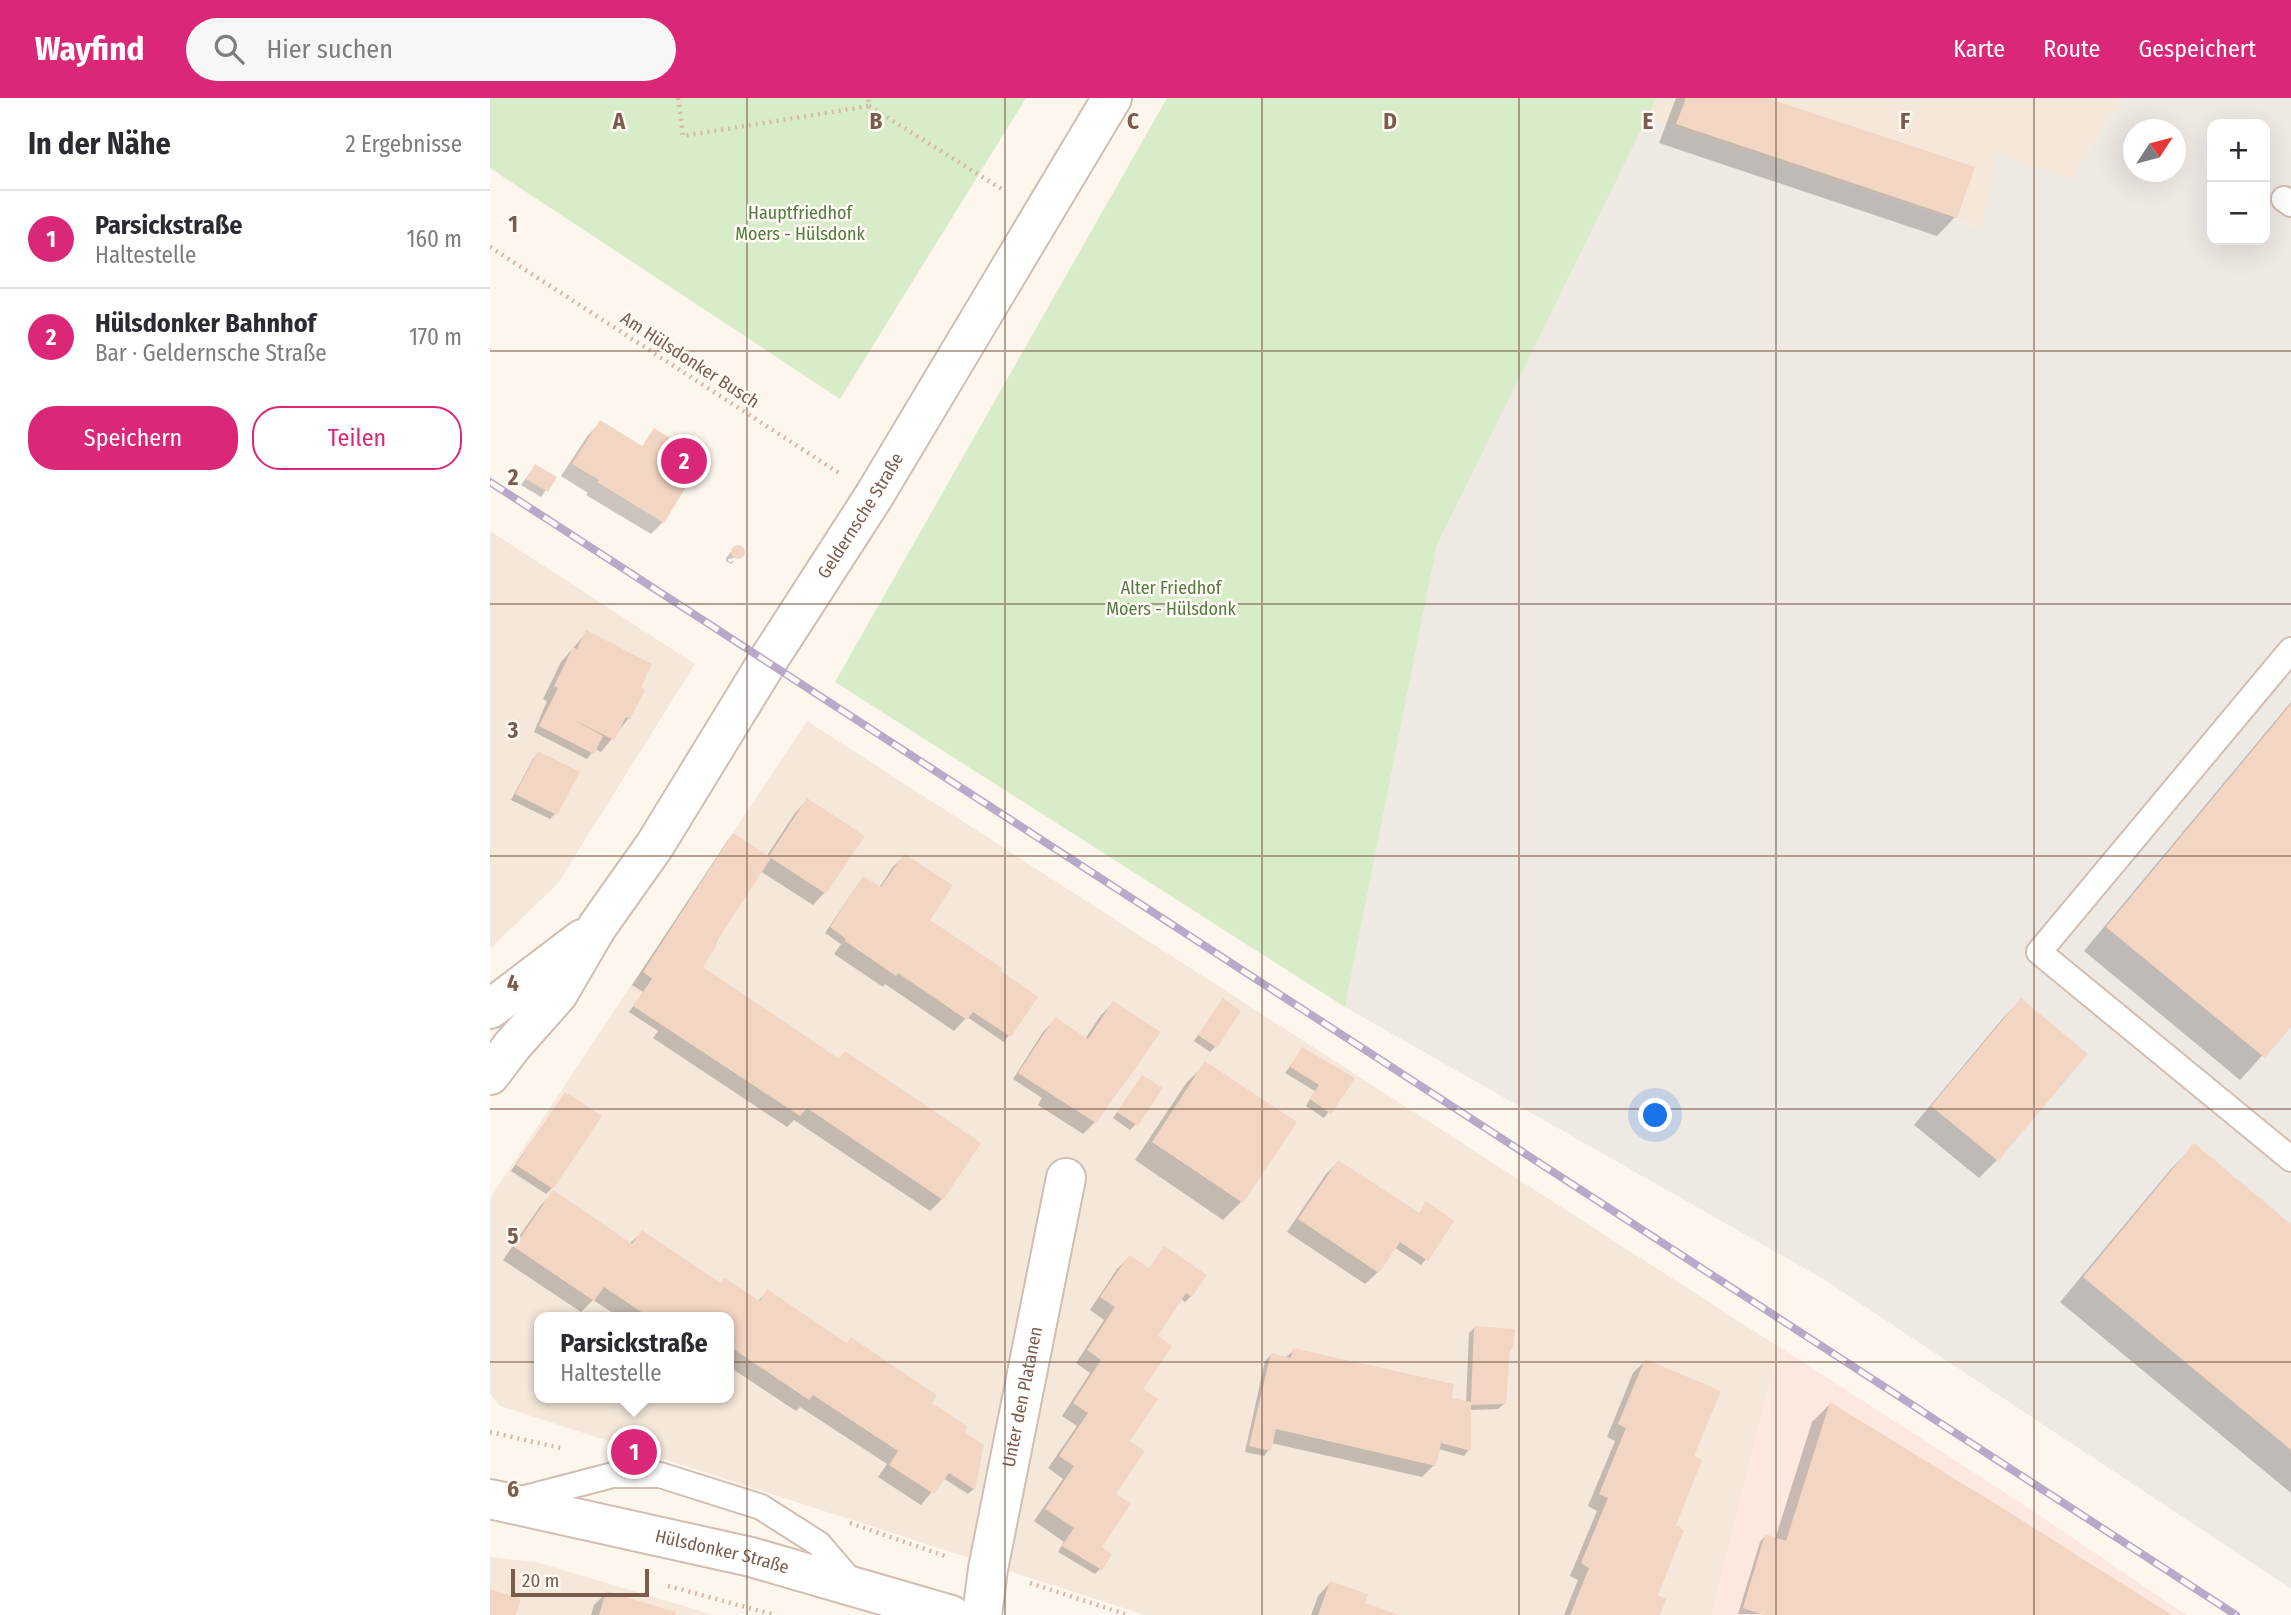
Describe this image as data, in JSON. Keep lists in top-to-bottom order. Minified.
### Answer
{"streets":{"street":["Geldernsche Straße","Unter den Platanen","Hülsdonker Straße"],"path":["Am Hülsdonker Busch"]},"crossings":[["Am Hülsdonker Busch","Geldernsche Straße"]],"parks":["Hauptfriedhof Moers - Hülsdonk","Alter Friedhof Moers - Hülsdonk"],"scale_bar":"20 m","north":"top right","page":{"header":"Wayfind","search":"Hier suchen","nav":["Karte","Route","Gespeichert"],"heading":["In der Nähe","2 Ergebnisse"],"map_buttons":["+","−"],"list":[{"mark":"1","name":"Parsickstraße","note":"Haltestelle","value":"160 m"},{"mark":"2","name":"Hülsdonker Bahnhof","note":"Bar · Geldernsche Straße","value":"170 m"}],"buttons":["Speichern","Teilen"],"pins":["2","1"],"popup":["Parsickstraße","Haltestelle"],"scale":"20 m"},"grid":{"columns":["A","B","C","D","E","F"],"rows":["1","2","3","4","5","6"]}}
